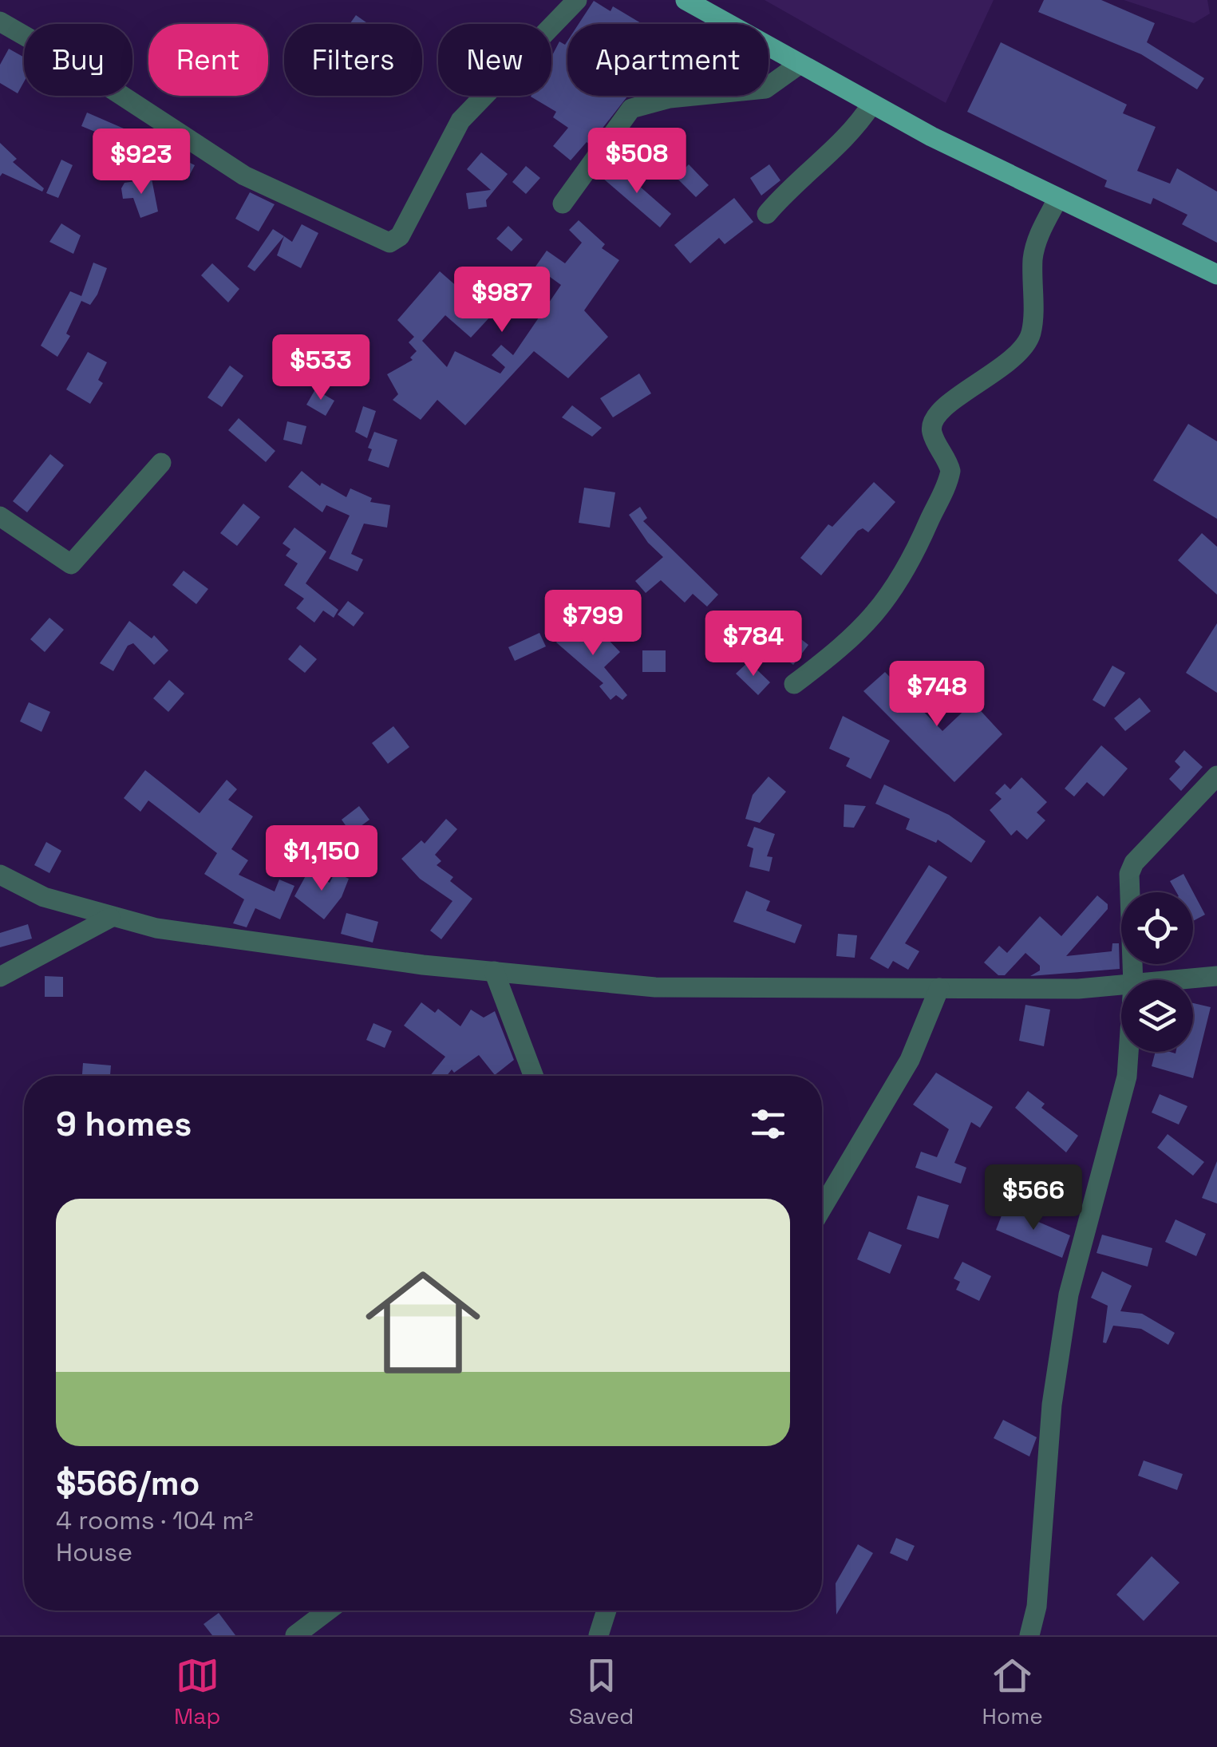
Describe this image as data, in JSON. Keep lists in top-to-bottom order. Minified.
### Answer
{"page":{"chip":["Buy","Rent","Filters","New","Apartment"],"price":["$508","$923","$987","$533","$799","$784","$748","$1,150","$566"],"heading":"9 homes","list":[{"name":"$566/mo","note":"4 rooms · 104 m² · House"}],"tabs":["Map","Saved","Home"]}}
